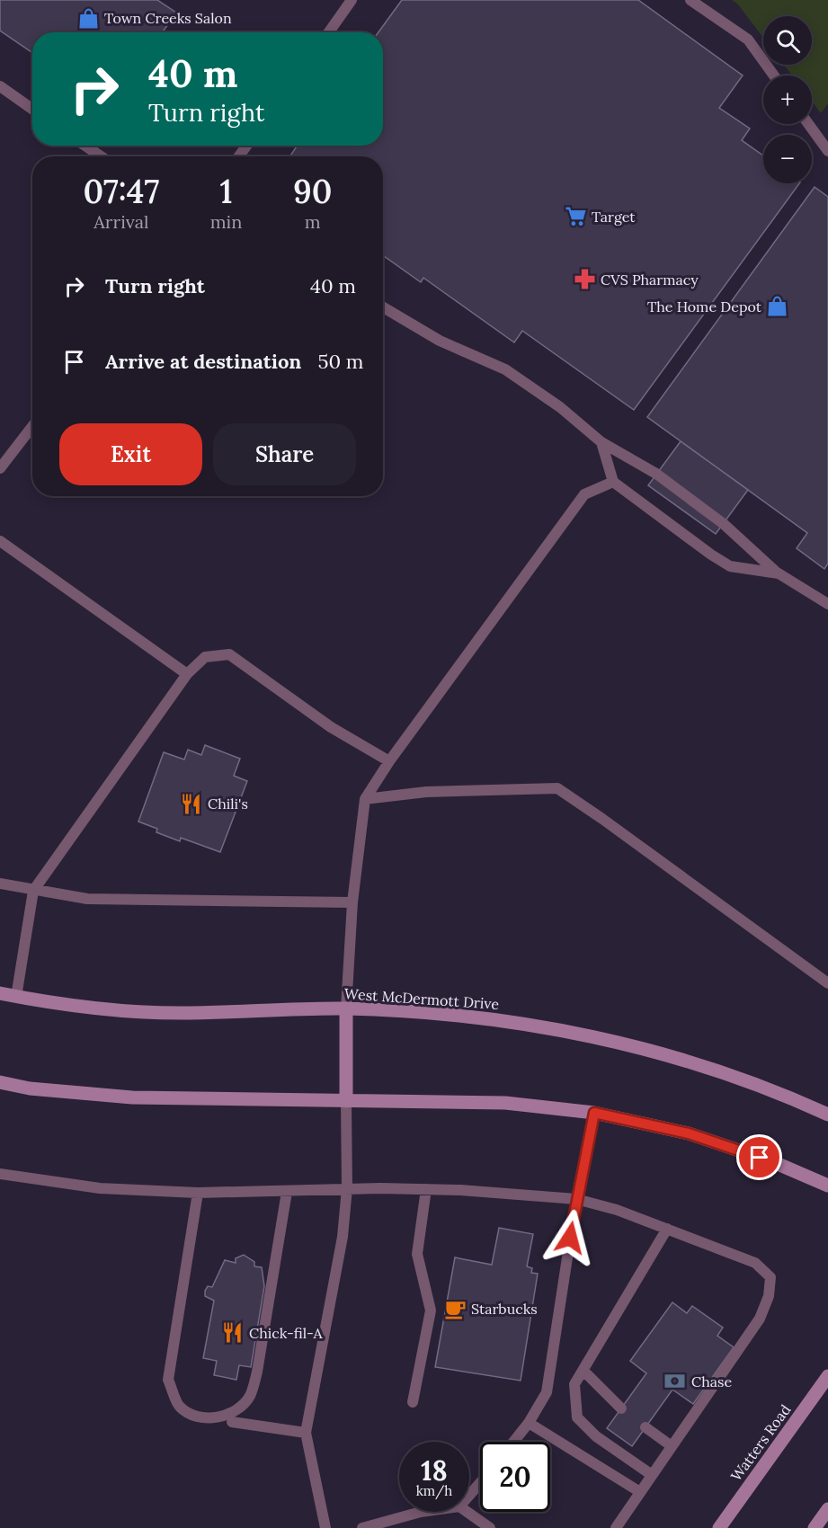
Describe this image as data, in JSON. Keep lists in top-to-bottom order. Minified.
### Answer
{"streets":{"main road":["West McDermott Drive","Watters Road"]},"places":{"shop":["Town Creeks Salon","The Home Depot"],"supermarket":["Target"],"pharmacy":["CVS Pharmacy"],"restaurant":["Chili's","Chick-fil-A"],"cafe":["Starbucks"],"bank":["Chase"]},"page":{"map_buttons":["+","−"],"turn":["40 m","Turn right"],"eta":["07:47","Arrival","1","min","90","m"],"list":[{"name":"Turn right","value":"40 m"},{"name":"Arrive at destination","value":"50 m"}],"buttons":["Exit","Share"],"speed":"18 km/h","limit":"20"}}
